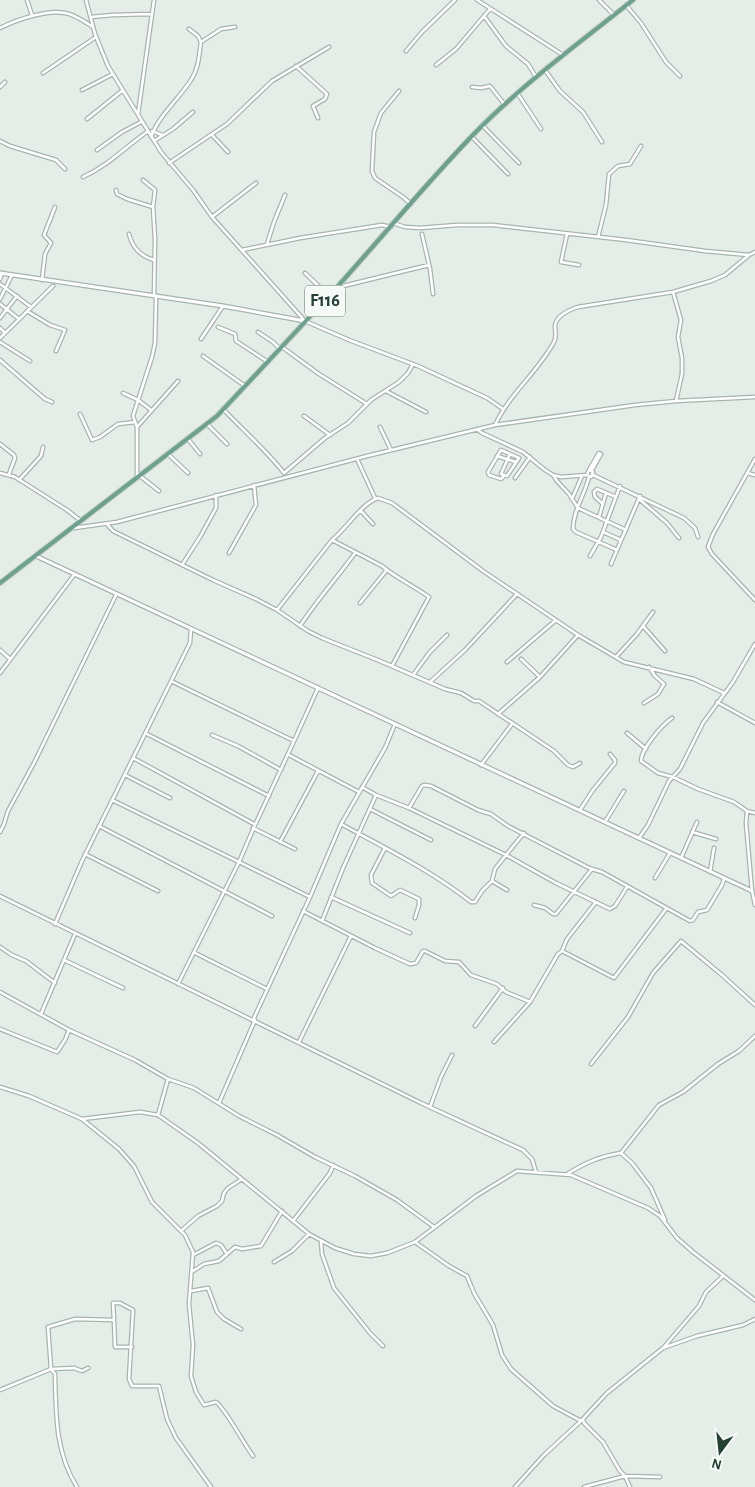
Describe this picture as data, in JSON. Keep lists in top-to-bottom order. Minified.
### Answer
{"streets":{"main road":["F116"]},"north":"bottom"}
